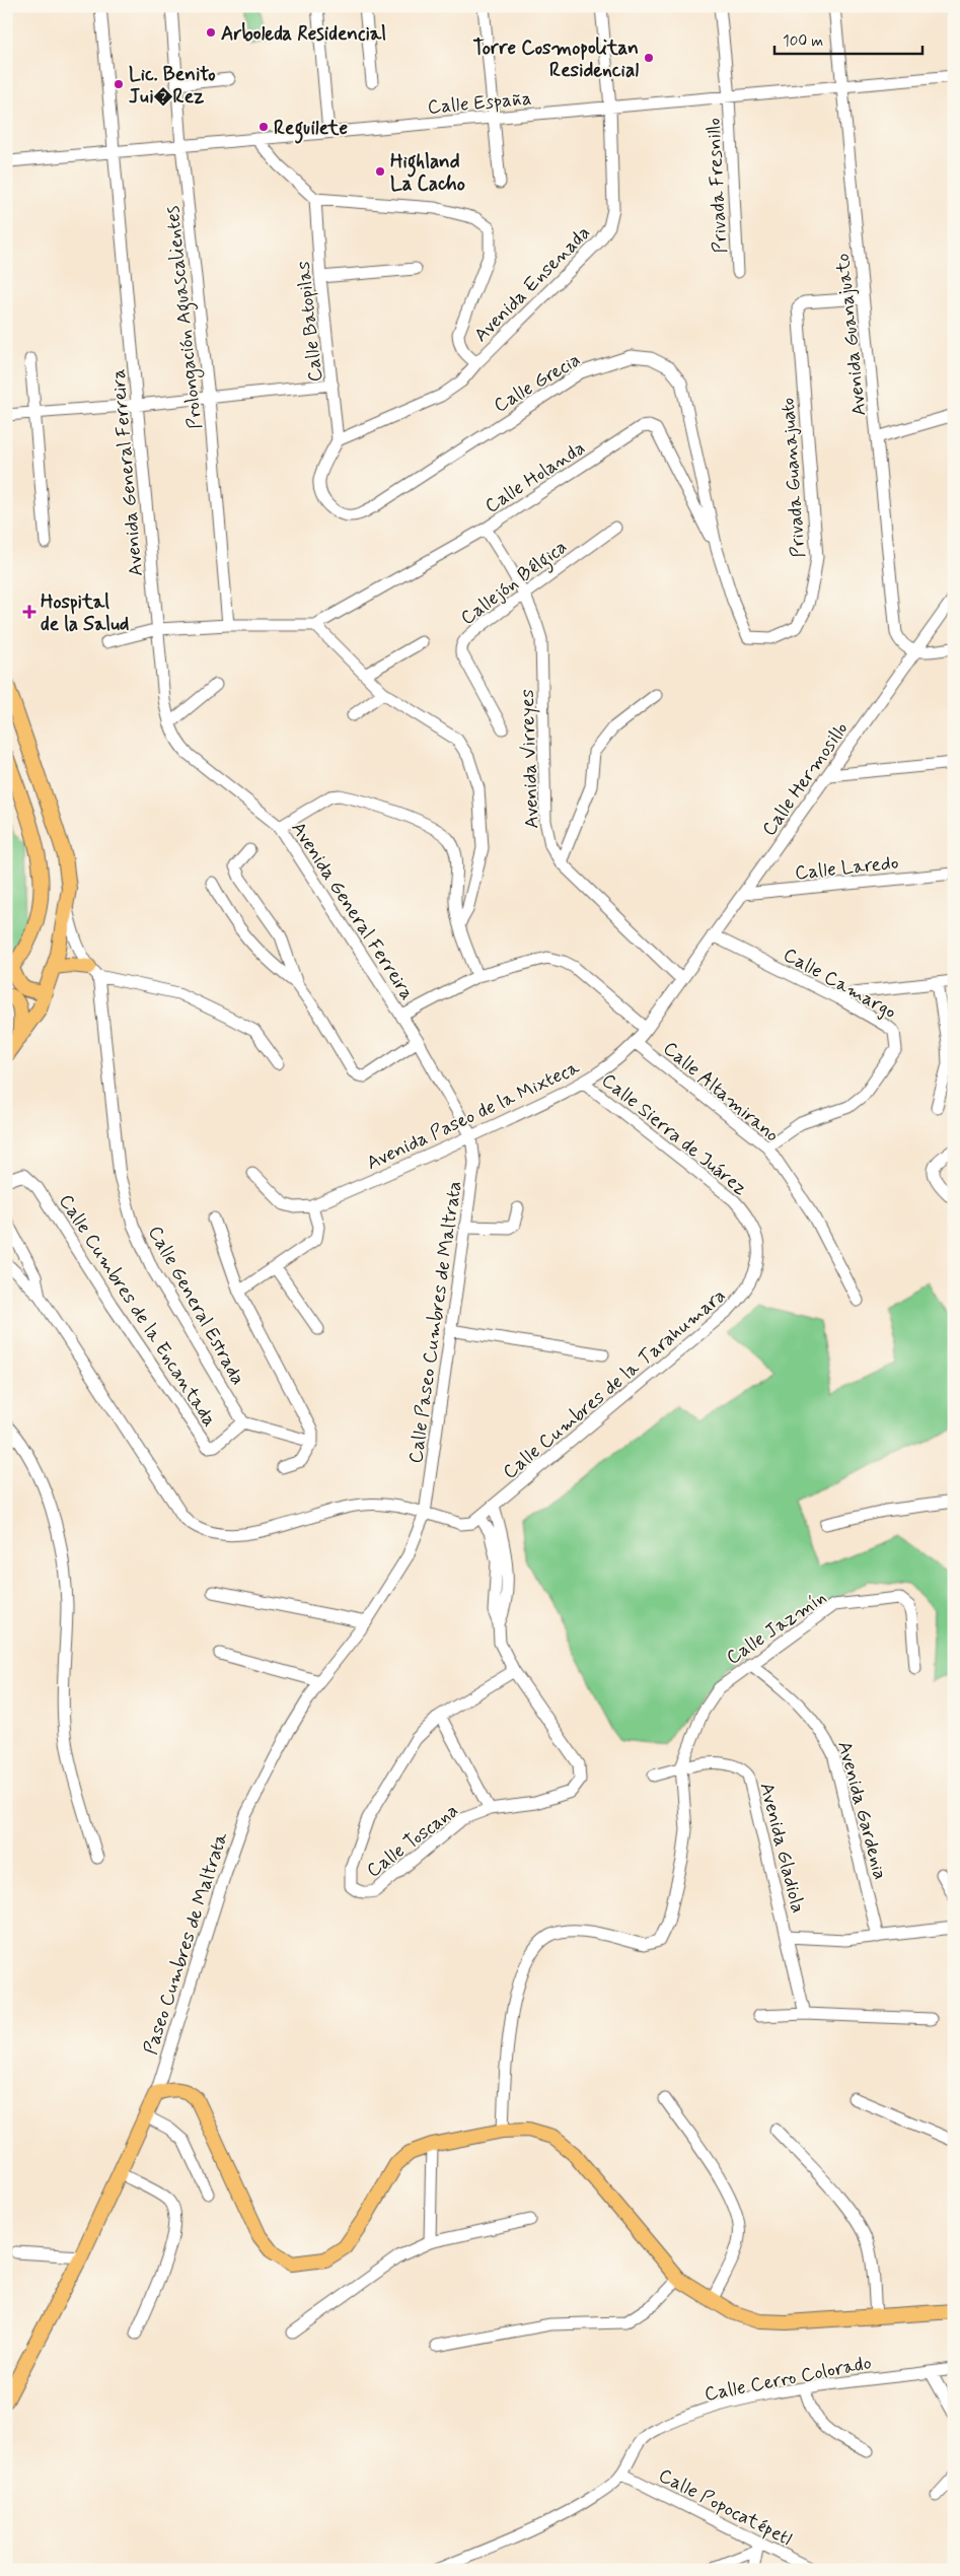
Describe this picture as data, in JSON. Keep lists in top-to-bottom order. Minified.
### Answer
{"streets":{"main road":["Paseo Cumbres de Maltrata"],"street":["Calle España","Privada Fresnillo","Avenida Ensenada","Prolongación Aguascalientes","Calle Batopilas","Avenida Guanajuato","Calle Grecia","Avenida General Ferreira","Calle Holanda","Privada Guanajuato","Callejón Bélgica","Avenida Virreyes","Calle Hermosillo","Calle Laredo","Calle Camargo","Calle Altamirano","Avenida Paseo de la Mixteca","Calle Sierra de Juárez","Calle General Estrada","Calle Cumbres de la Encantada","Calle Paseo Cumbres de Maltrata","Calle Cumbres de la Tarahumara","Calle Jazmín","Avenida Gardenia","Calle Toscana","Avenida Gladiola","Calle Cerro Colorado","Calle Popocatépetl"]},"crossings":[["Calle España","Privada Fresnillo"],["Calle España","Avenida Ensenada"],["Calle España","Prolongación Aguascalientes"],["Calle España","Avenida Guanajuato"],["Calle España","Avenida General Ferreira"],["Avenida Ensenada","Calle Batopilas"],["Avenida Ensenada","Calle Grecia"],["Calle Batopilas","Calle Grecia"],["Avenida Guanajuato","Privada Guanajuato"],["Avenida Guanajuato","Calle Hermosillo"],["Calle Grecia","Calle Holanda"],["Calle Grecia","Privada Guanajuato"],["Avenida General Ferreira","Calle Altamirano"],["Avenida General Ferreira","Avenida Paseo de la Mixteca"],["Avenida General Ferreira","Calle Paseo Cumbres de Maltrata"],["Calle Holanda","Privada Guanajuato"],["Calle Holanda","Avenida Virreyes"],["Callejón Bélgica","Avenida Virreyes"],["Avenida Virreyes","Calle Hermosillo"],["Avenida Virreyes","Avenida Paseo de la Mixteca"],["Calle Hermosillo","Calle Laredo"],["Calle Hermosillo","Calle Camargo"],["Calle Hermosillo","Avenida Paseo de la Mixteca"],["Calle Camargo","Calle Altamirano"],["Calle Altamirano","Avenida Paseo de la Mixteca"],["Avenida Paseo de la Mixteca","Calle Sierra de Juárez"],["Avenida Paseo de la Mixteca","Calle Paseo Cumbres de Maltrata"],["Calle Sierra de Juárez","Calle Cumbres de la Tarahumara"],["Calle General Estrada","Calle Cumbres de la Encantada"],["Calle Paseo Cumbres de Maltrata","Calle Cumbres de la Tarahumara"],["Calle Paseo Cumbres de Maltrata","Paseo Cumbres de Maltrata"],["Calle Cumbres de la Tarahumara","Calle Toscana"],["Calle Cumbres de la Tarahumara","Paseo Cumbres de Maltrata"],["Calle Jazmín","Avenida Gardenia"],["Calle Jazmín","Avenida Gladiola"],["Calle Cerro Colorado","Calle Popocatépetl"]],"places":{"other":["Arboleda Residencial","Torre Cosmopolitan Residencial","Lic. Benito Jui�Rez","Reguilete","Highland La Cacho"],"health":["Hospital de la Salud"]},"scale_bar":"100 m"}
